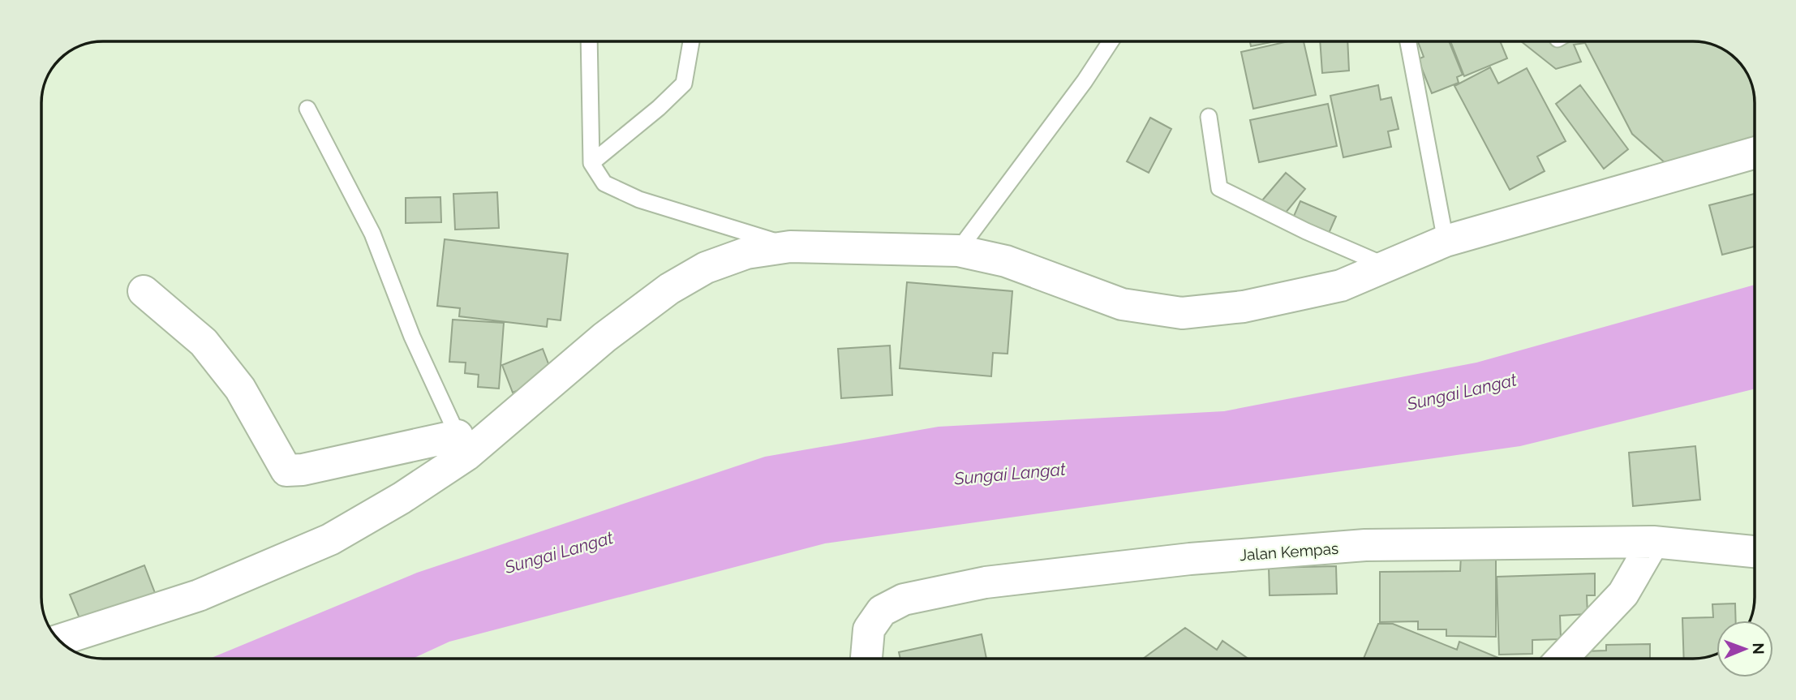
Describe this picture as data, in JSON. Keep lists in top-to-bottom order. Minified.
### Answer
{"streets":{"street":["Jalan Kempas"]},"water":["Sungai Langat"],"north":"right"}
